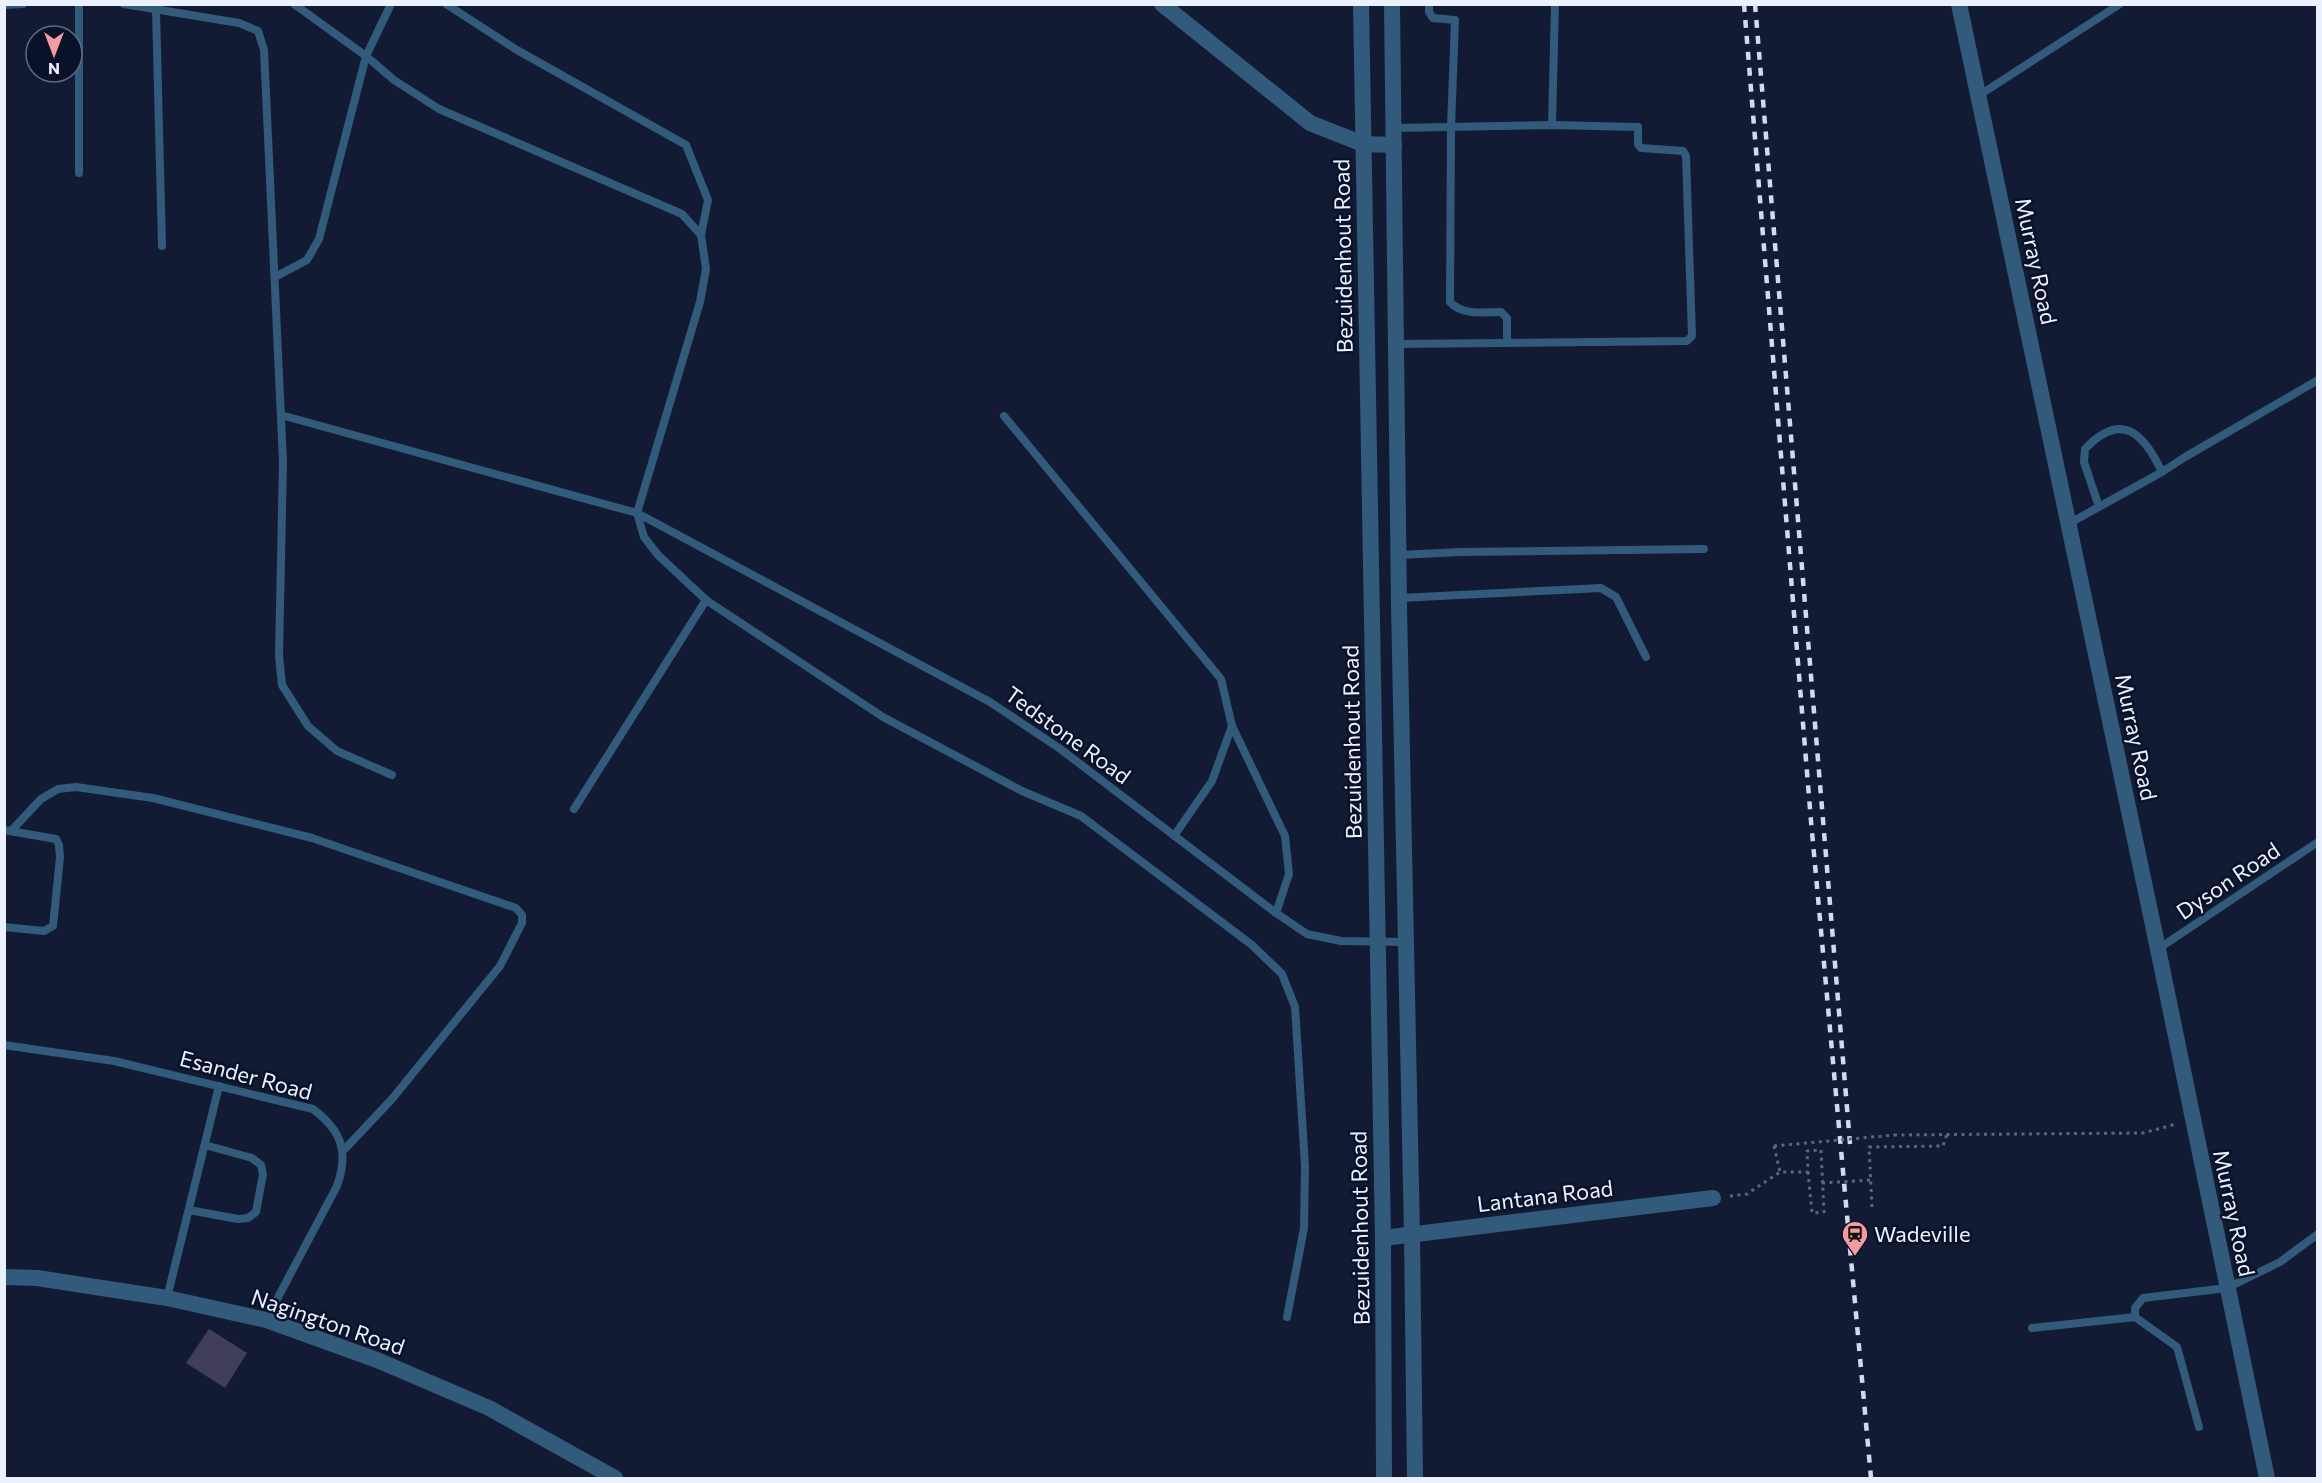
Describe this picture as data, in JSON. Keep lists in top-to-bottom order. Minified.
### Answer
{"streets":{"street":["Bezuidenhout Road","Murray Road","Lantana Road","Nagington Road"],"lane":["Tedstone Road","Dyson Road","Esander Road"]},"crossings":[["Bezuidenhout Road","Tedstone Road"],["Bezuidenhout Road","Lantana Road"],["Murray Road","Dyson Road"]],"places":{"station":["Wadeville"]},"north":"bottom"}
